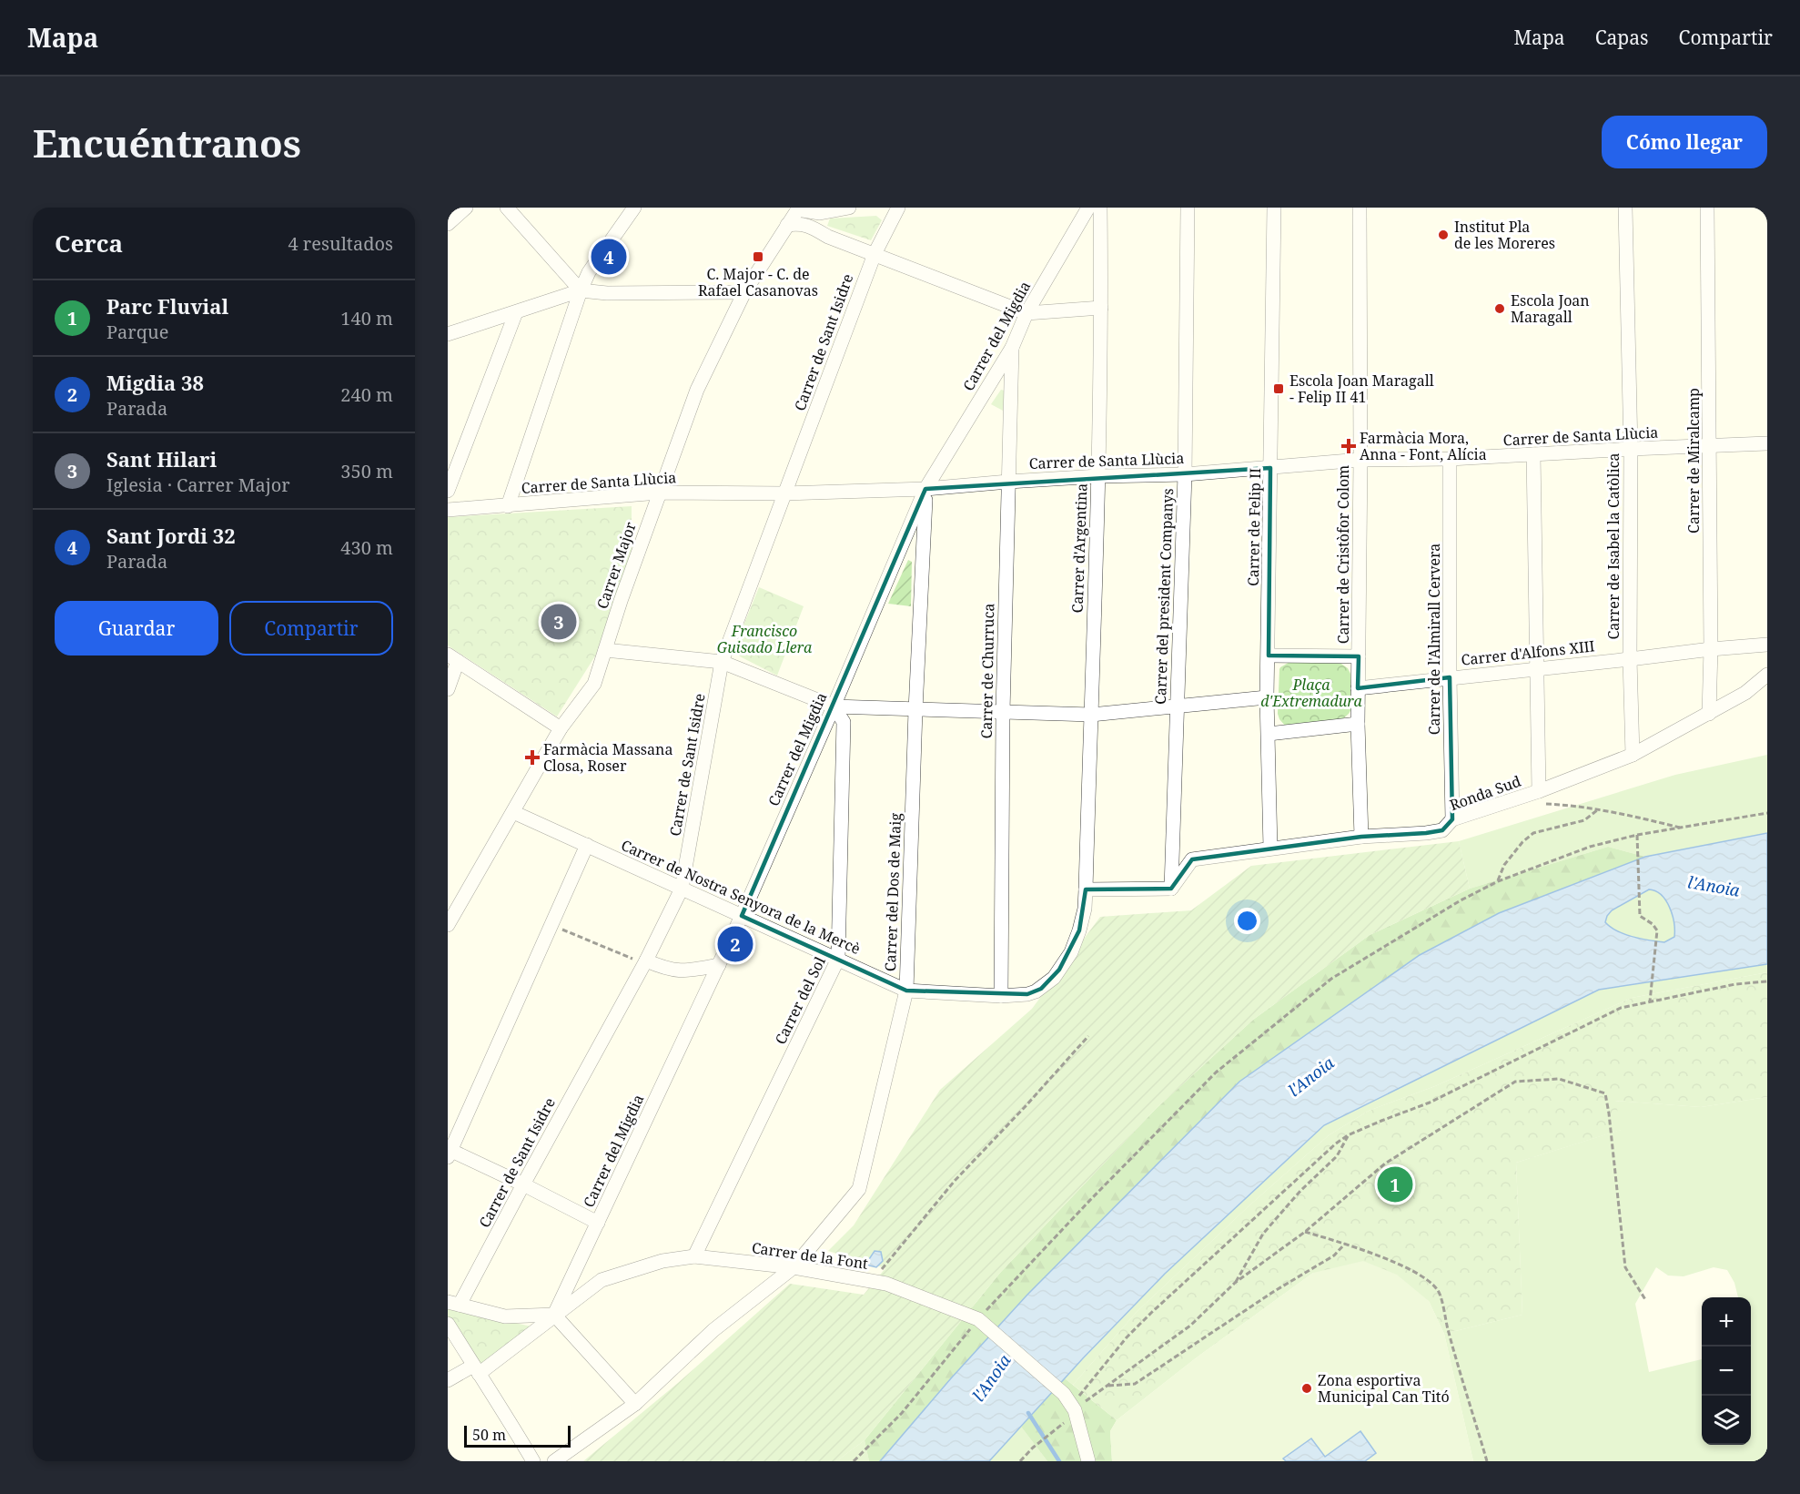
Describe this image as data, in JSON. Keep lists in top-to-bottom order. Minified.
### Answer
{"streets":{"street":["Carrer del Migdia","Carrer de Sant Isidre","Carrer de Santa Llùcia","Carrer de Miralcamp","Carrer de Felip II","Carrer de Isabel la Catòlica","Carrer d'Argentina","Carrer de Cristòfor Colom","Carrer Major","Carrer del president Companys","Carrer de l'Almirall Cervera","Carrer d'Alfons XIII","Carrer de Churruca","Ronda Sud","Carrer del Dos de Maig","Carrer de Nostra Senyora de la Mercè","Carrer del Sol","Carrer de la Font"]},"crossings":[["Carrer del Migdia","Carrer de Santa Llùcia"],["Carrer del Migdia","Carrer de Churruca"],["Carrer del Migdia","Carrer del Dos de Maig"],["Carrer del Migdia","Carrer de Nostra Senyora de la Mercè"],["Carrer del Migdia","Carrer del Sol"],["Carrer del Migdia","Carrer de la Font"],["Carrer de Sant Isidre","Carrer de Santa Llùcia"],["Carrer de Sant Isidre","Carrer de Nostra Senyora de la Mercè"],["Carrer de Santa Llùcia","Carrer de Miralcamp"],["Carrer de Santa Llùcia","Carrer de Felip II"],["Carrer de Santa Llùcia","Carrer de Isabel la Catòlica"],["Carrer de Santa Llùcia","Carrer d'Argentina"],["Carrer de Santa Llùcia","Carrer de Cristòfor Colom"],["Carrer de Santa Llùcia","Carrer Major"],["Carrer de Santa Llùcia","Carrer del president Companys"],["Carrer de Santa Llùcia","Carrer de l'Almirall Cervera"],["Carrer de Santa Llùcia","Carrer de Churruca"],["Carrer de Santa Llùcia","Carrer del Dos de Maig"],["Carrer de Miralcamp","Carrer d'Alfons XIII"],["Carrer de Miralcamp","Ronda Sud"],["Carrer de Felip II","Ronda Sud"],["Carrer de Isabel la Catòlica","Carrer d'Alfons XIII"],["Carrer de Isabel la Catòlica","Ronda Sud"],["Carrer d'Argentina","Carrer de Nostra Senyora de la Mercè"],["Carrer de Cristòfor Colom","Carrer d'Alfons XIII"],["Carrer de Cristòfor Colom","Ronda Sud"],["Carrer Major","Carrer de Nostra Senyora de la Mercè"],["Carrer del president Companys","Ronda Sud"],["Carrer de l'Almirall Cervera","Carrer d'Alfons XIII"],["Carrer de l'Almirall Cervera","Ronda Sud"],["Carrer de Churruca","Carrer de Nostra Senyora de la Mercè"],["Carrer del Dos de Maig","Carrer de Nostra Senyora de la Mercè"],["Carrer del Dos de Maig","Carrer de la Font"],["Carrer de Nostra Senyora de la Mercè","Carrer del Sol"],["Carrer del Sol","Carrer de la Font"]],"water":["l'Anoia"],"parks":["Francisco Guisado Llera","Plaça d'Extremadura"],"places":{"other":["Institut Pla de les Moreres","Escola Joan Maragall","Zona esportiva Municipal Can Titó"],"transit":["C. Major - C. de Rafael Casanovas","Escola Joan Maragall - Felip II 41"],"health":["Farmàcia Mora, Anna - Font, Alícia","Farmàcia Massana Closa, Roser"]},"scale_bar":"50 m","page":{"header":"Mapa","nav":["Mapa","Capas","Compartir"],"buttons":["Cómo llegar",["Guardar","Compartir"]],"title":"Encuéntranos","heading":["Cerca","4 resultados"],"pins":["4","3","2","1"],"list":[{"mark":"1","name":"Parc Fluvial","note":"Parque","value":"140 m"},{"mark":"2","name":"Migdia 38","note":"Parada","value":"240 m"},{"mark":"3","name":"Sant Hilari","note":"Iglesia · Carrer Major","value":"350 m"},{"mark":"4","name":"Sant Jordi 32","note":"Parada","value":"430 m"}],"map_buttons":["+","−"],"scale":"50 m"}}
